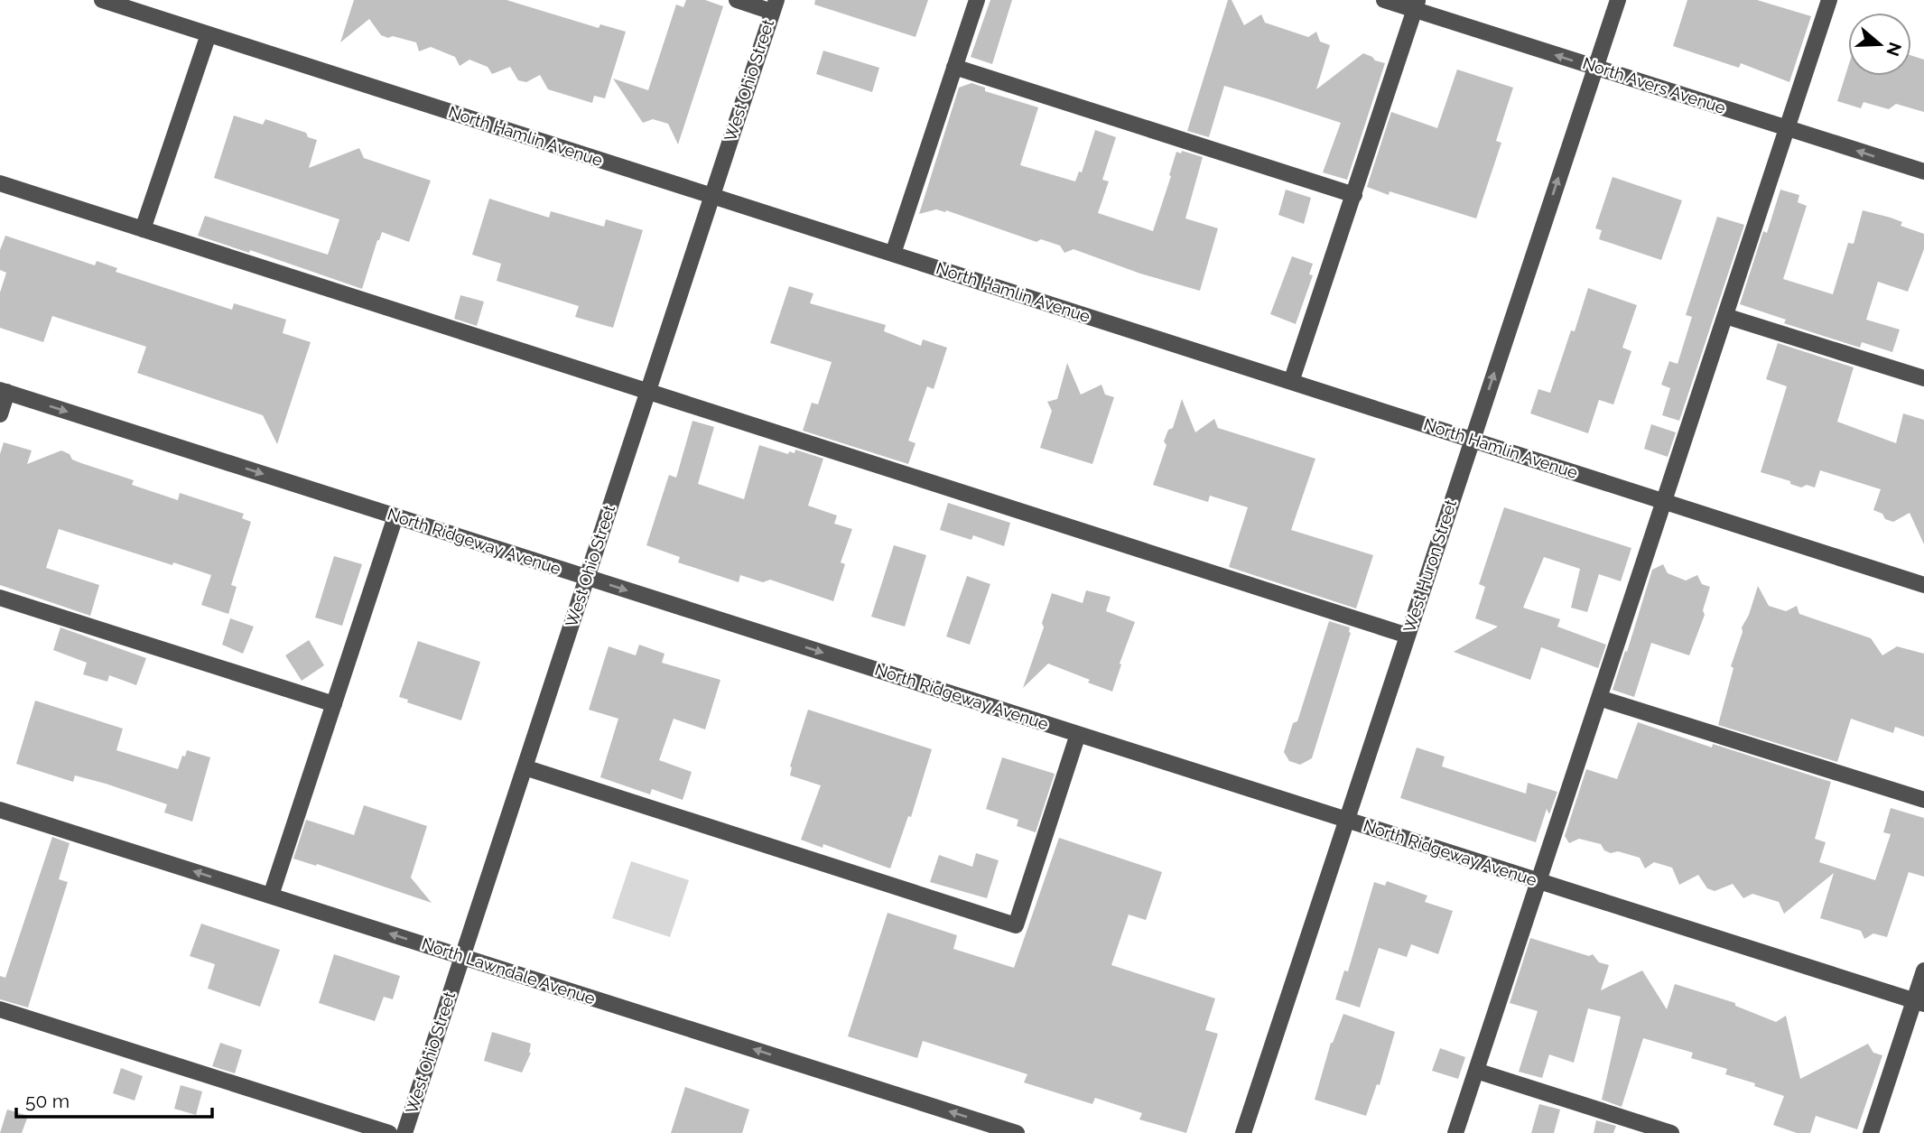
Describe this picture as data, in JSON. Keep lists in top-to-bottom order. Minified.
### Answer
{"streets":{"street":["West Ohio Street","North Avers Avenue","North Hamlin Avenue","North Ridgeway Avenue","West Huron Street","North Lawndale Avenue"]},"crossings":[["West Ohio Street","North Hamlin Avenue"],["West Ohio Street","North Ridgeway Avenue"],["West Ohio Street","North Lawndale Avenue"],["North Avers Avenue","West Huron Street"],["North Hamlin Avenue","West Huron Street"],["North Ridgeway Avenue","West Huron Street"]],"one_way":["North Avers Avenue","North Ridgeway Avenue","North Lawndale Avenue"],"scale_bar":"50 m","north":"right"}
